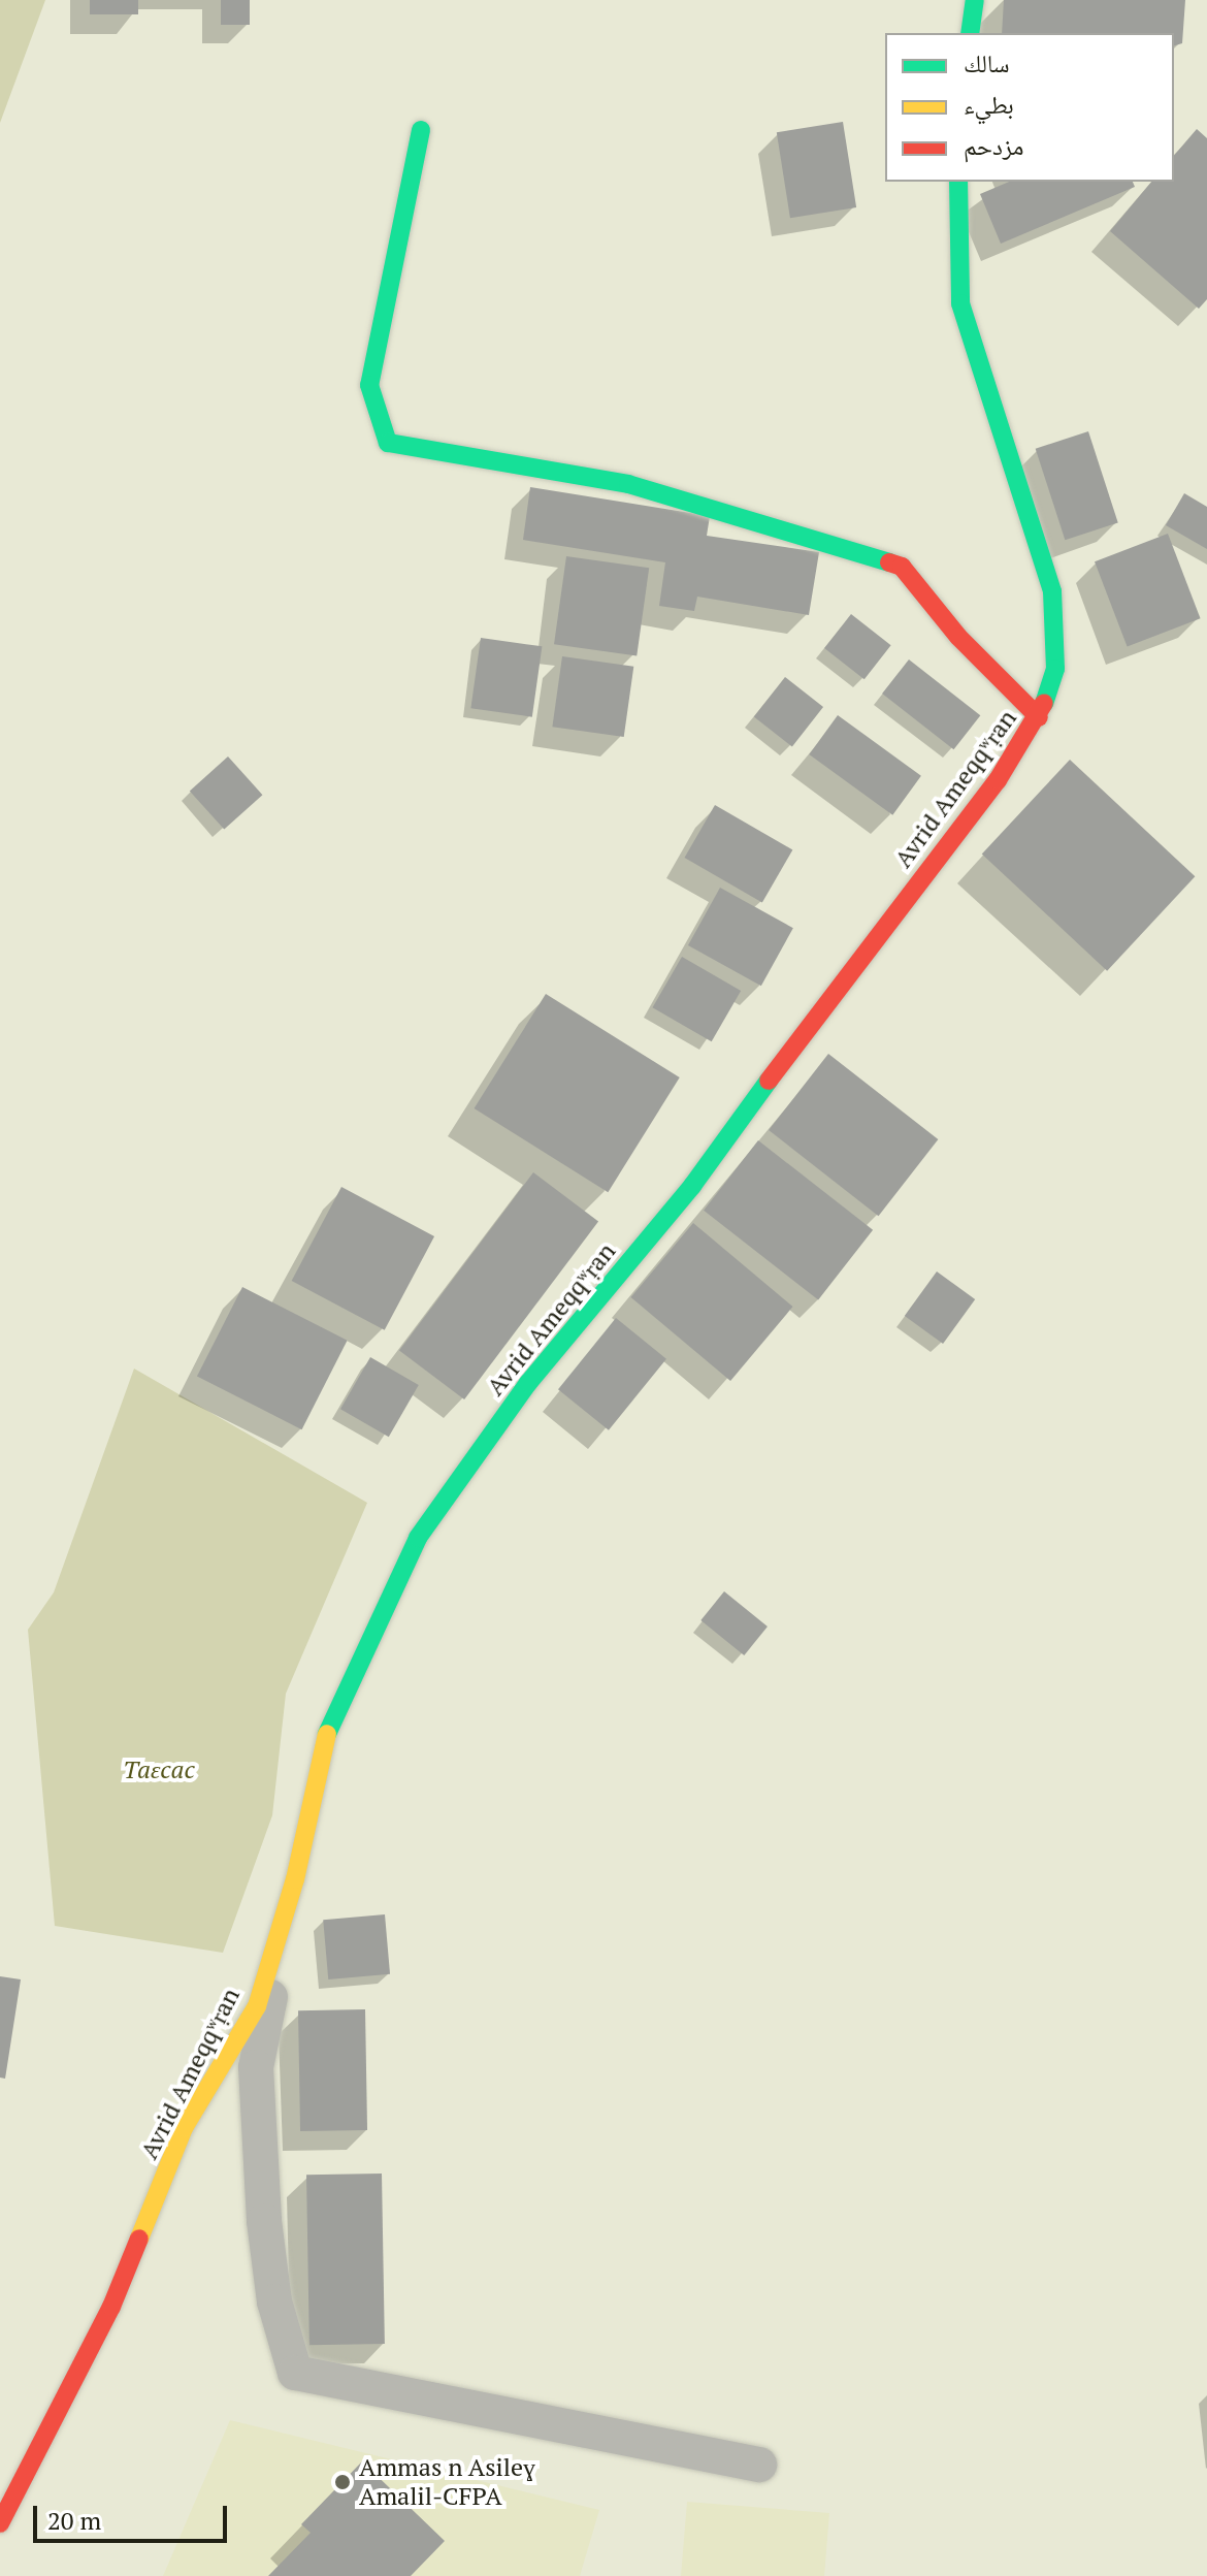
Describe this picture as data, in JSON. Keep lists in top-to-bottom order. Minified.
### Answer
{"streets":{"street":["Avrid Ameqqʷṛan"]},"parks":["Taɛcac"],"places":["Ammas n Asileɣ Amalil-CFPA"],"legend":["سالك","بطيء","مزدحم"],"scale_bar":"20 m"}
